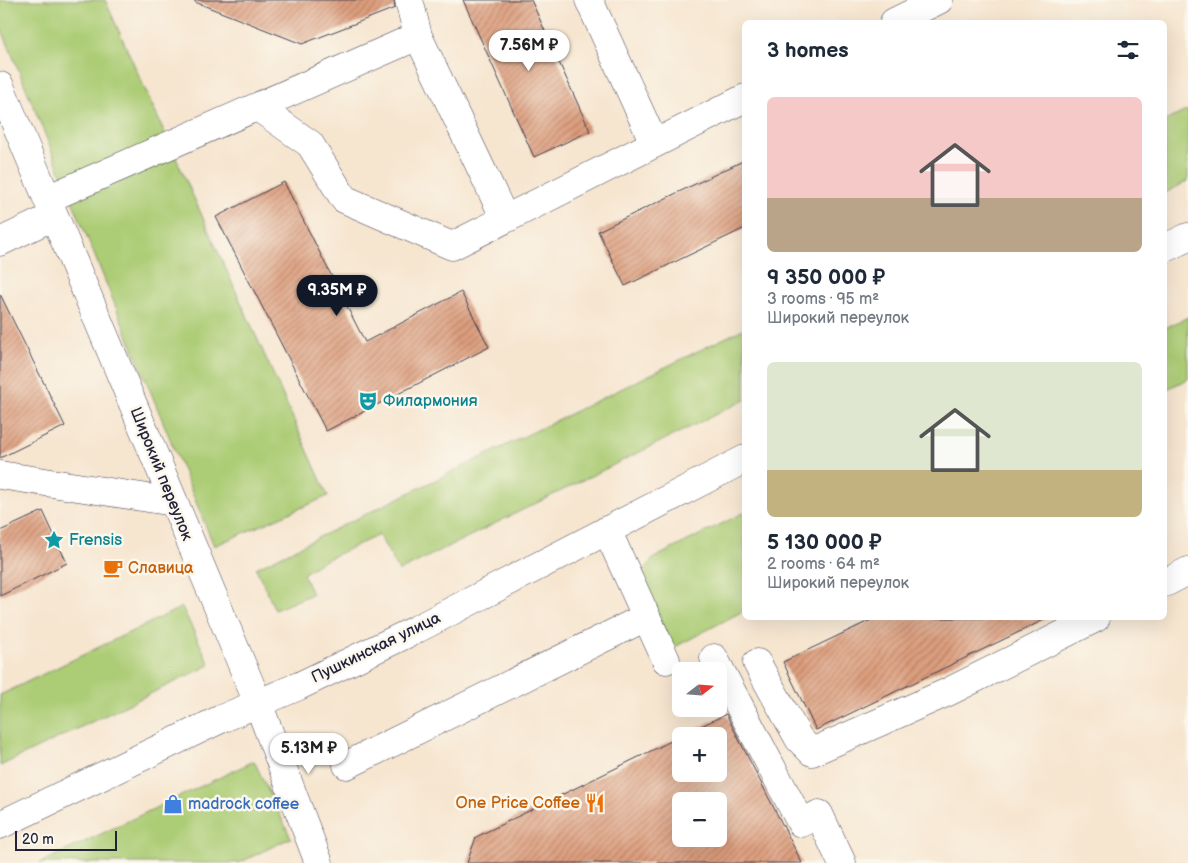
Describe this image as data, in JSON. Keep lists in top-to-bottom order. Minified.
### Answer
{"streets":{"main road":["Широкий переулок","Пушкинская улица"]},"crossings":[["Широкий переулок","Пушкинская улица"]],"places":{"theatre":["Филармония"],"place":["Frensis"],"cafe":["Славица"],"restaurant":["One Price Coffee"],"shop":["madrock coffee"]},"scale_bar":"20 m","north":"right","page":{"heading":"3 homes","price":["7.56M ₽","9.35M ₽","5.13M ₽"],"list":[{"name":"9 350 000 ₽","note":"3 rooms · 95 m² · Широкий переулок"},{"name":"5 130 000 ₽","note":"2 rooms · 64 m² · Широкий переулок"}],"map_buttons":["+","−"],"scale":"20 m"}}
